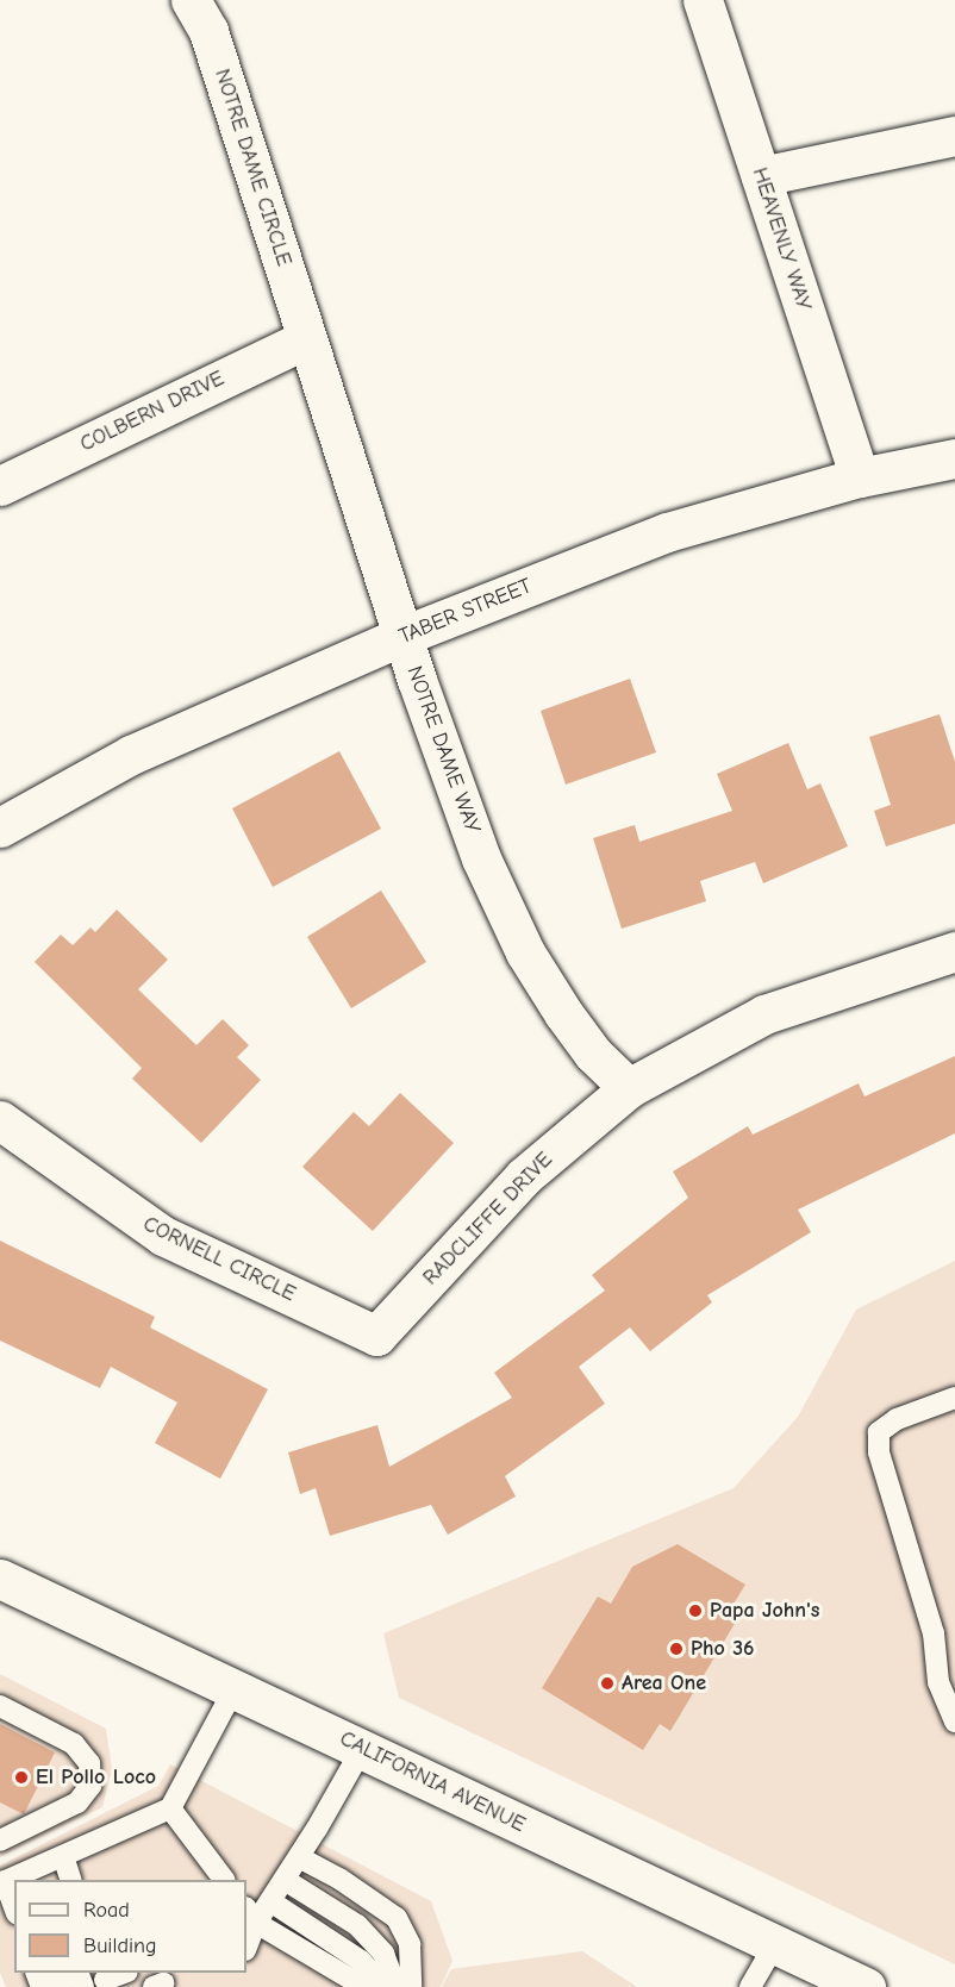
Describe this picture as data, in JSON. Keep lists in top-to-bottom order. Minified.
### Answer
{"streets":{"street":["NOTRE DAME CIRCLE","HEAVENLY WAY","COLBERN DRIVE","TABER STREET","NOTRE DAME WAY","RADCLIFFE DRIVE","CORNELL CIRCLE","CALIFORNIA AVENUE"]},"crossings":[["NOTRE DAME CIRCLE","COLBERN DRIVE"],["NOTRE DAME CIRCLE","NOTRE DAME WAY"],["HEAVENLY WAY","TABER STREET"],["COLBERN DRIVE","NOTRE DAME WAY"],["TABER STREET","NOTRE DAME WAY"],["NOTRE DAME WAY","RADCLIFFE DRIVE"],["RADCLIFFE DRIVE","CORNELL CIRCLE"]],"places":["Papa John's","Pho 36","Area One","El Pollo Loco"],"legend":["Road","Building"]}
